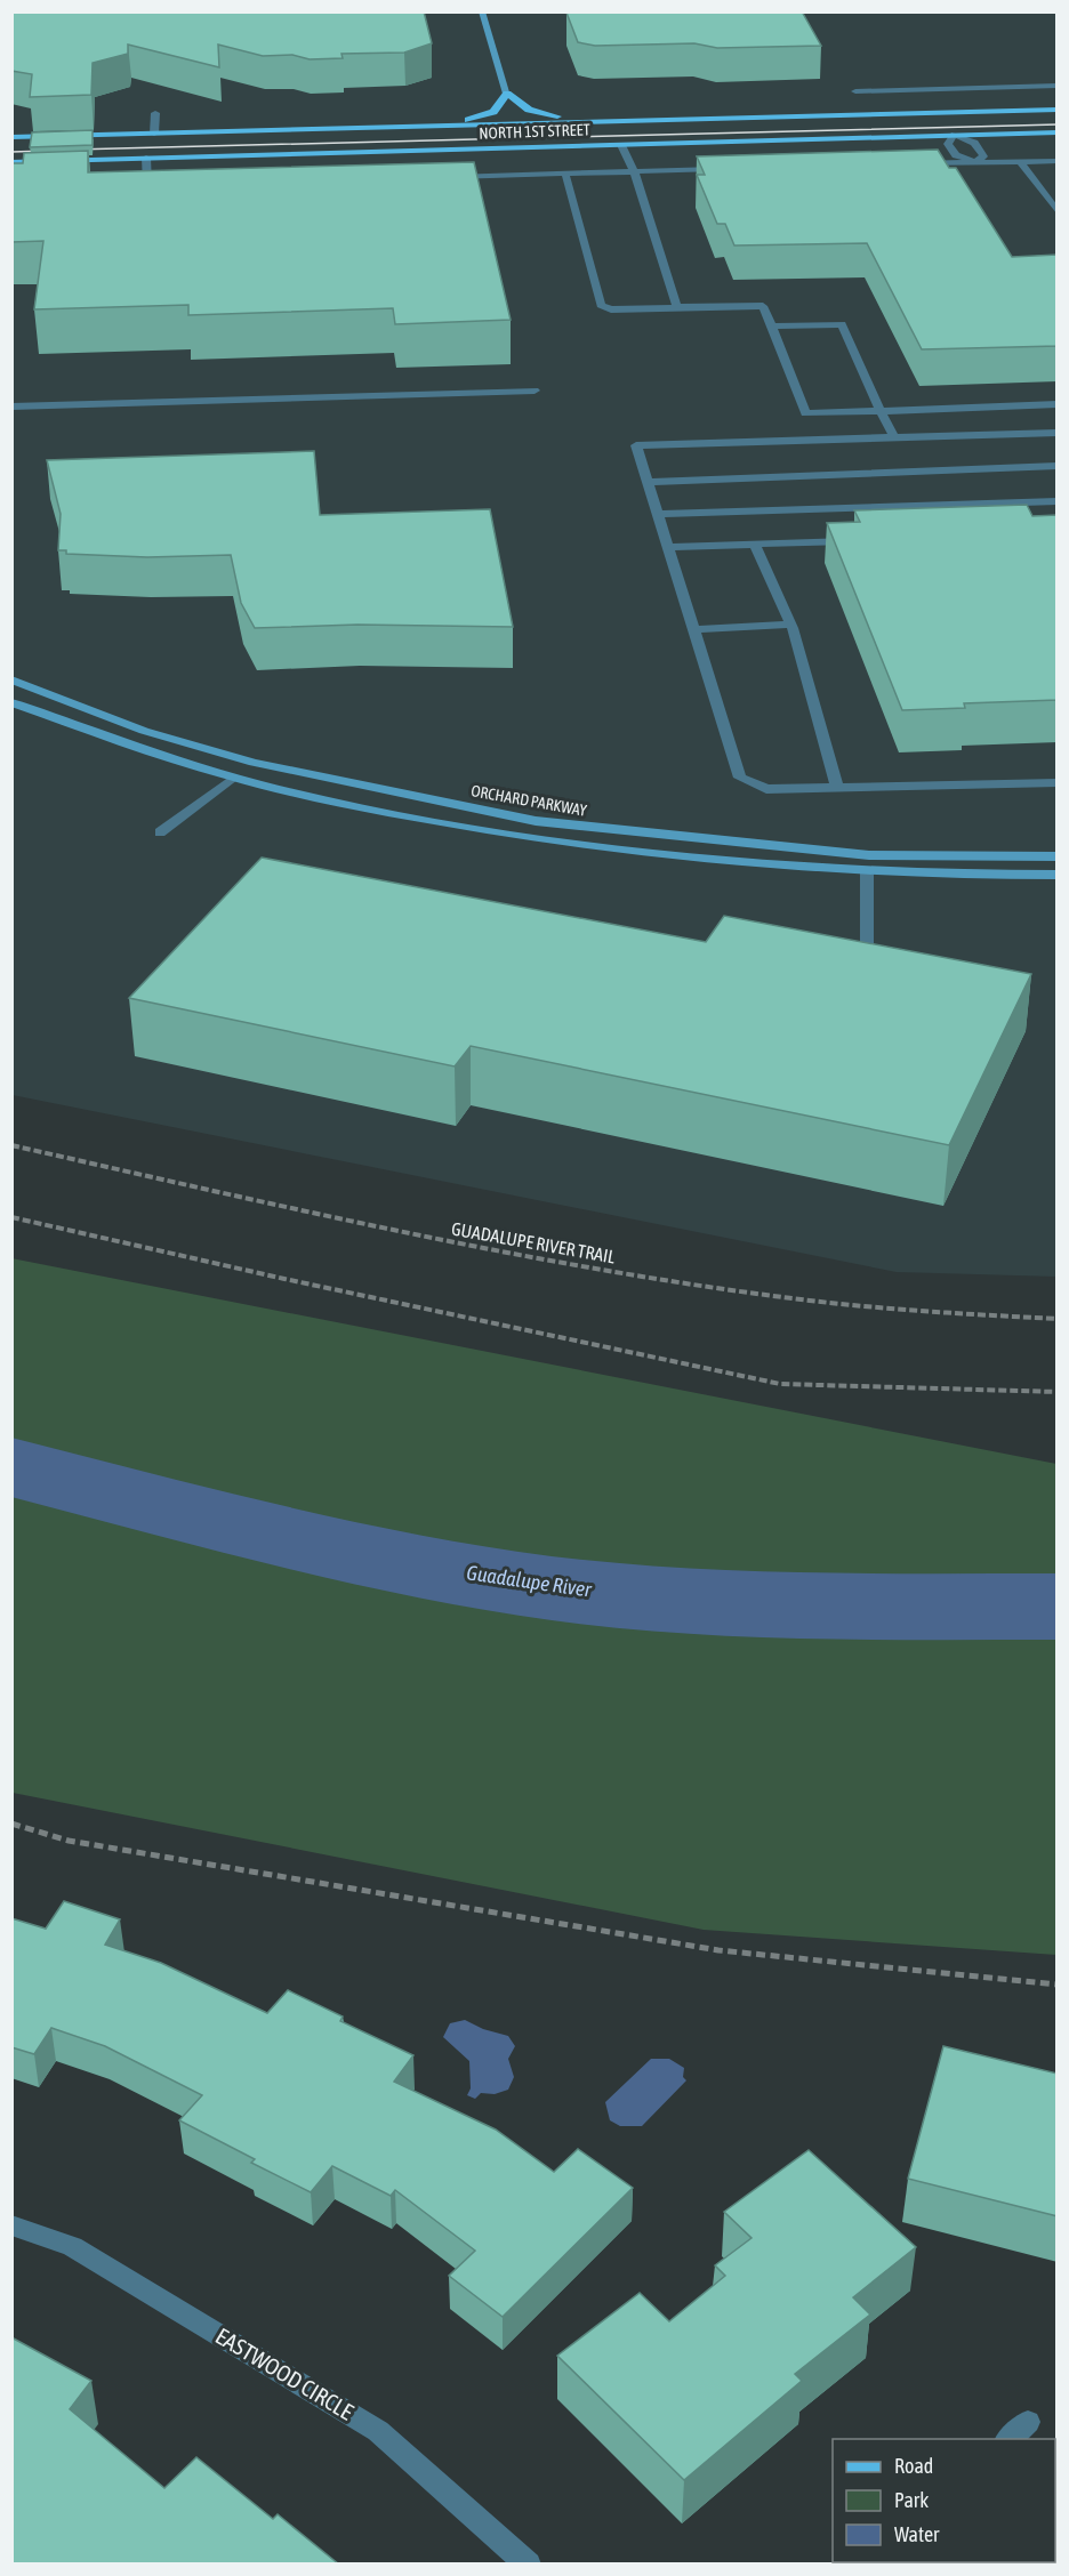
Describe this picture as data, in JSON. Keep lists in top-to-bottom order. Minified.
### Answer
{"streets":{"main road":["NORTH 1ST STREET","ORCHARD PARKWAY"],"street":["EASTWOOD CIRCLE"],"path":["GUADALUPE RIVER TRAIL"]},"water":["Guadalupe River"],"legend":["Road","Park","Water"]}
